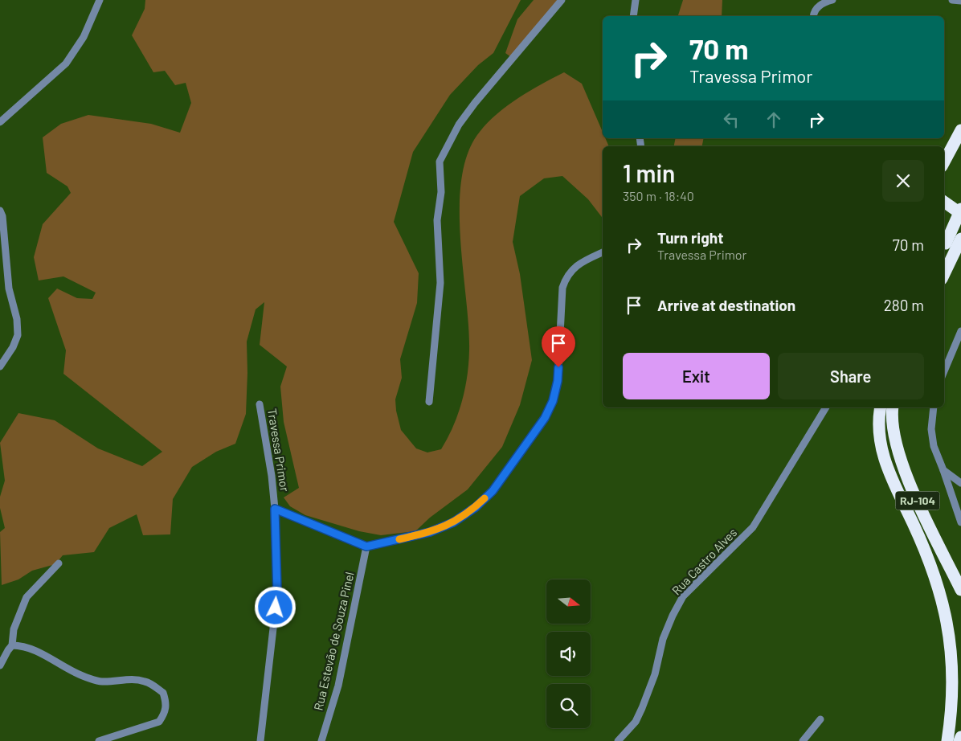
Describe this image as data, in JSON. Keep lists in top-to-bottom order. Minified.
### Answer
{"streets":{"highway":["RJ-104"],"street":["Travessa Primor","Rua Castro Alves","Rua Estevão de Souza Pinel"]},"crossings":[["Travessa Primor","Rua Estevão de Souza Pinel"]],"north":"right","page":{"turn":["70 m","Travessa Primor"],"heading":["1 min","350 m · 18:40"],"list":[{"name":"Turn right","note":"Travessa Primor","value":"70 m"},{"name":"Arrive at destination","value":"280 m"}],"buttons":["Exit","Share"]}}
